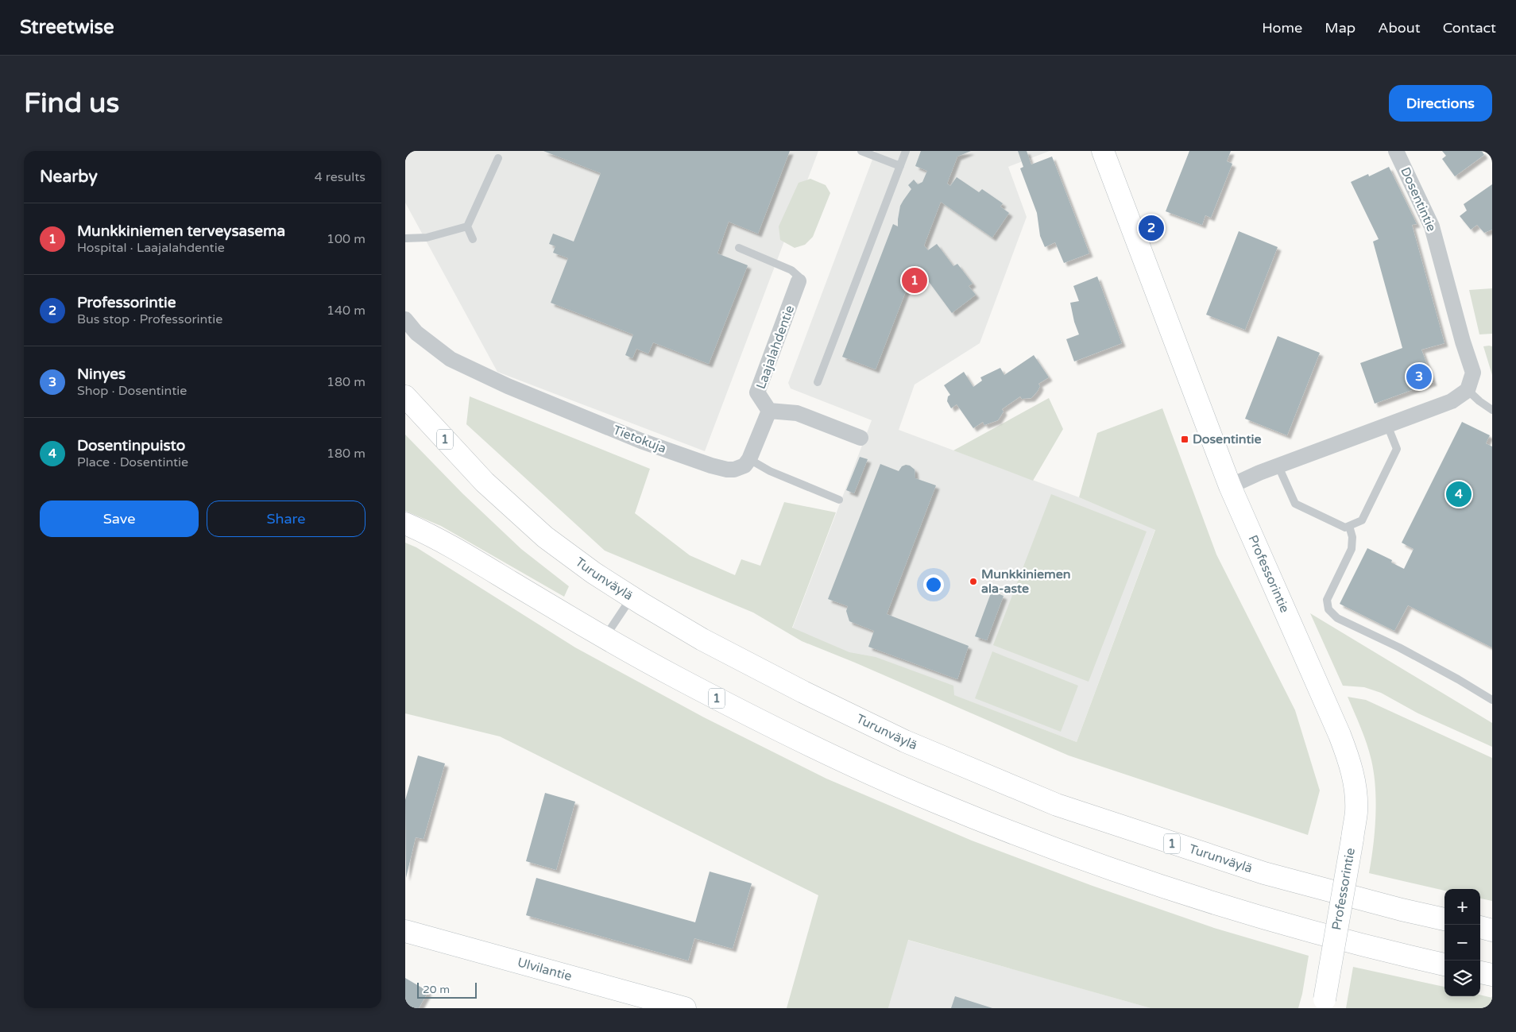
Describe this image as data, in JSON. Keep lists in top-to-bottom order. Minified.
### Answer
{"streets":{"main road":["1","Professorintie","Turunväylä","Ulvilantie"],"street":["Dosentintie","Laajalahdentie","Tietokuja"]},"places":{"transit":["Dosentintie"],"other":["Munkkiniemen ala-aste"]},"scale_bar":"20 m","page":{"header":"Streetwise","nav":["Home","Map","About","Contact"],"buttons":["Directions",["Save","Share"]],"title":"Find us","heading":["Nearby","4 results"],"list":[{"mark":"1","name":"Munkkiniemen terveysasema","note":"Hospital · Laajalahdentie","value":"100 m"},{"mark":"2","name":"Professorintie","note":"Bus stop · Professorintie","value":"140 m"},{"mark":"3","name":"Ninyes","note":"Shop · Dosentintie","value":"180 m"},{"mark":"4","name":"Dosentinpuisto","note":"Place · Dosentintie","value":"180 m"}],"pins":["2","1","3","4"],"map_buttons":["+","−"],"scale":"20 m"}}
